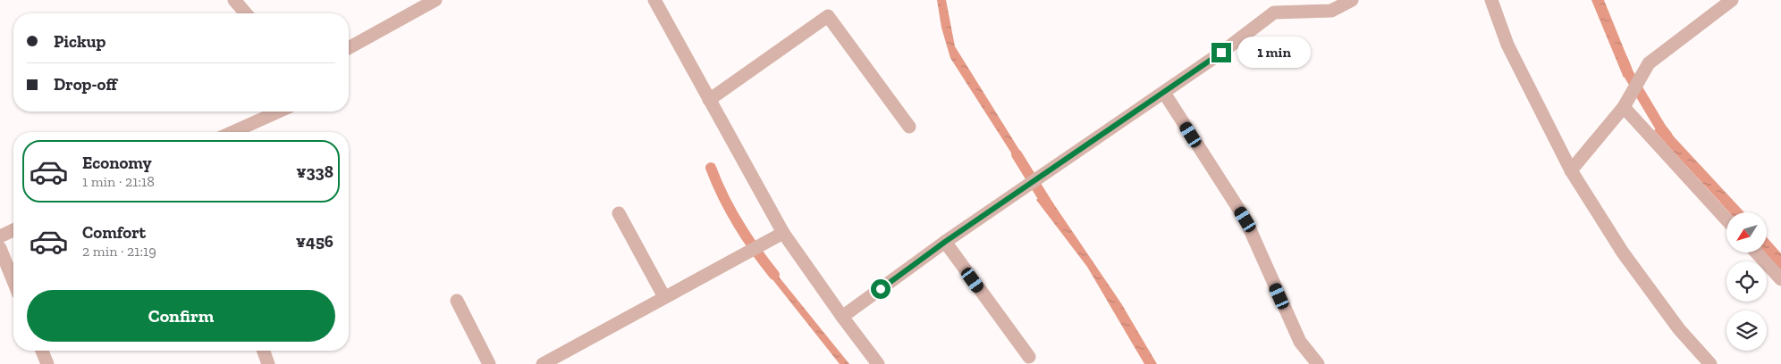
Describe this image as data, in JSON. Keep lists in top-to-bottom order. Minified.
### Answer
{"north":"bottom left","page":{"banner":["Pickup","Drop-off"],"bubble":"1 min","list":[{"name":"Economy","note":"1 min · 21:18","value":"¥338"},{"name":"Comfort","note":"2 min · 21:19","value":"¥456"}],"buttons":"Confirm"}}
